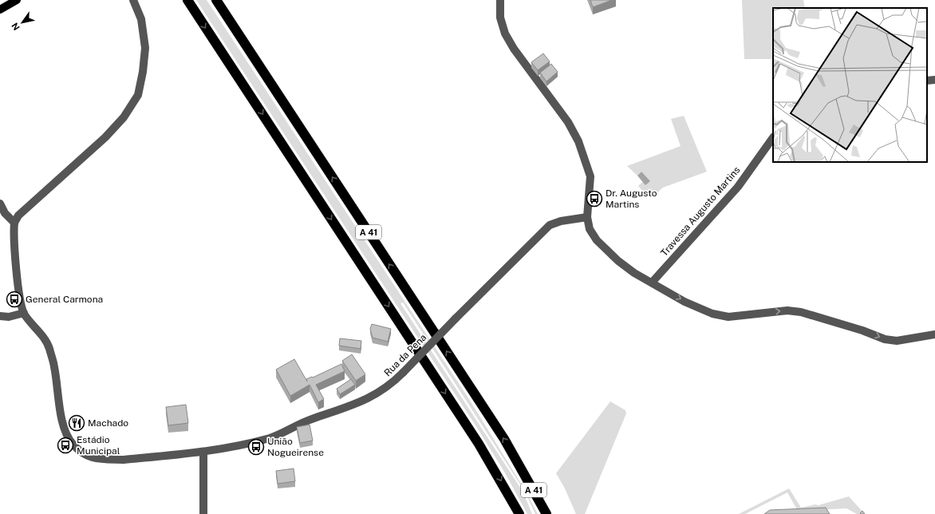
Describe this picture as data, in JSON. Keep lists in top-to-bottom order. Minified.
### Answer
{"streets":{"highway":["A 41"],"street":["Travessa Augusto Martins","Rua da Pena"]},"places":{"bus stop":["Dr. Augusto Martins","General Carmona","Estádio Municipal","União Nogueirense"],"restaurant":["Machado"]},"north":"bottom left"}
